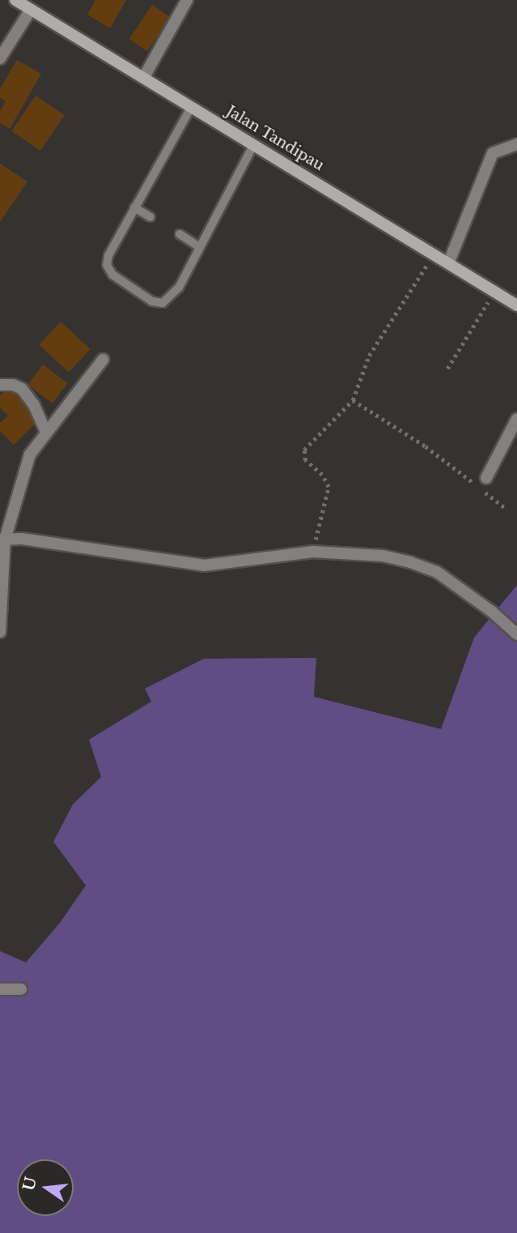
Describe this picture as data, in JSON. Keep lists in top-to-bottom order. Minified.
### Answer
{"streets":{"street":["Jalan Tandipau"]},"north":"left"}
